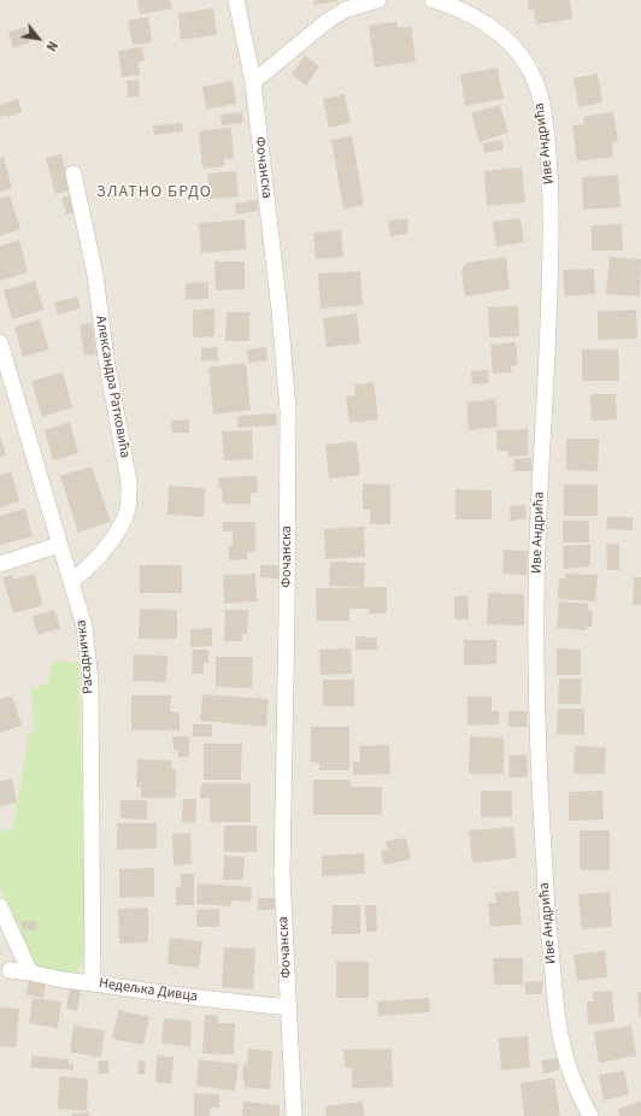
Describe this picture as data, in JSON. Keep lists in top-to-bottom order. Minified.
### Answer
{"streets":{"street":["Иве Андрића","Фочанска","Александра Ратковића","Расадничка","Недељка Дивца"]},"crossings":[["Фочанска","Недељка Дивца"],["Александра Ратковића","Расадничка"],["Расадничка","Недељка Дивца"]],"districts":["ЗЛАТНО БРДО"],"north":"bottom right"}
